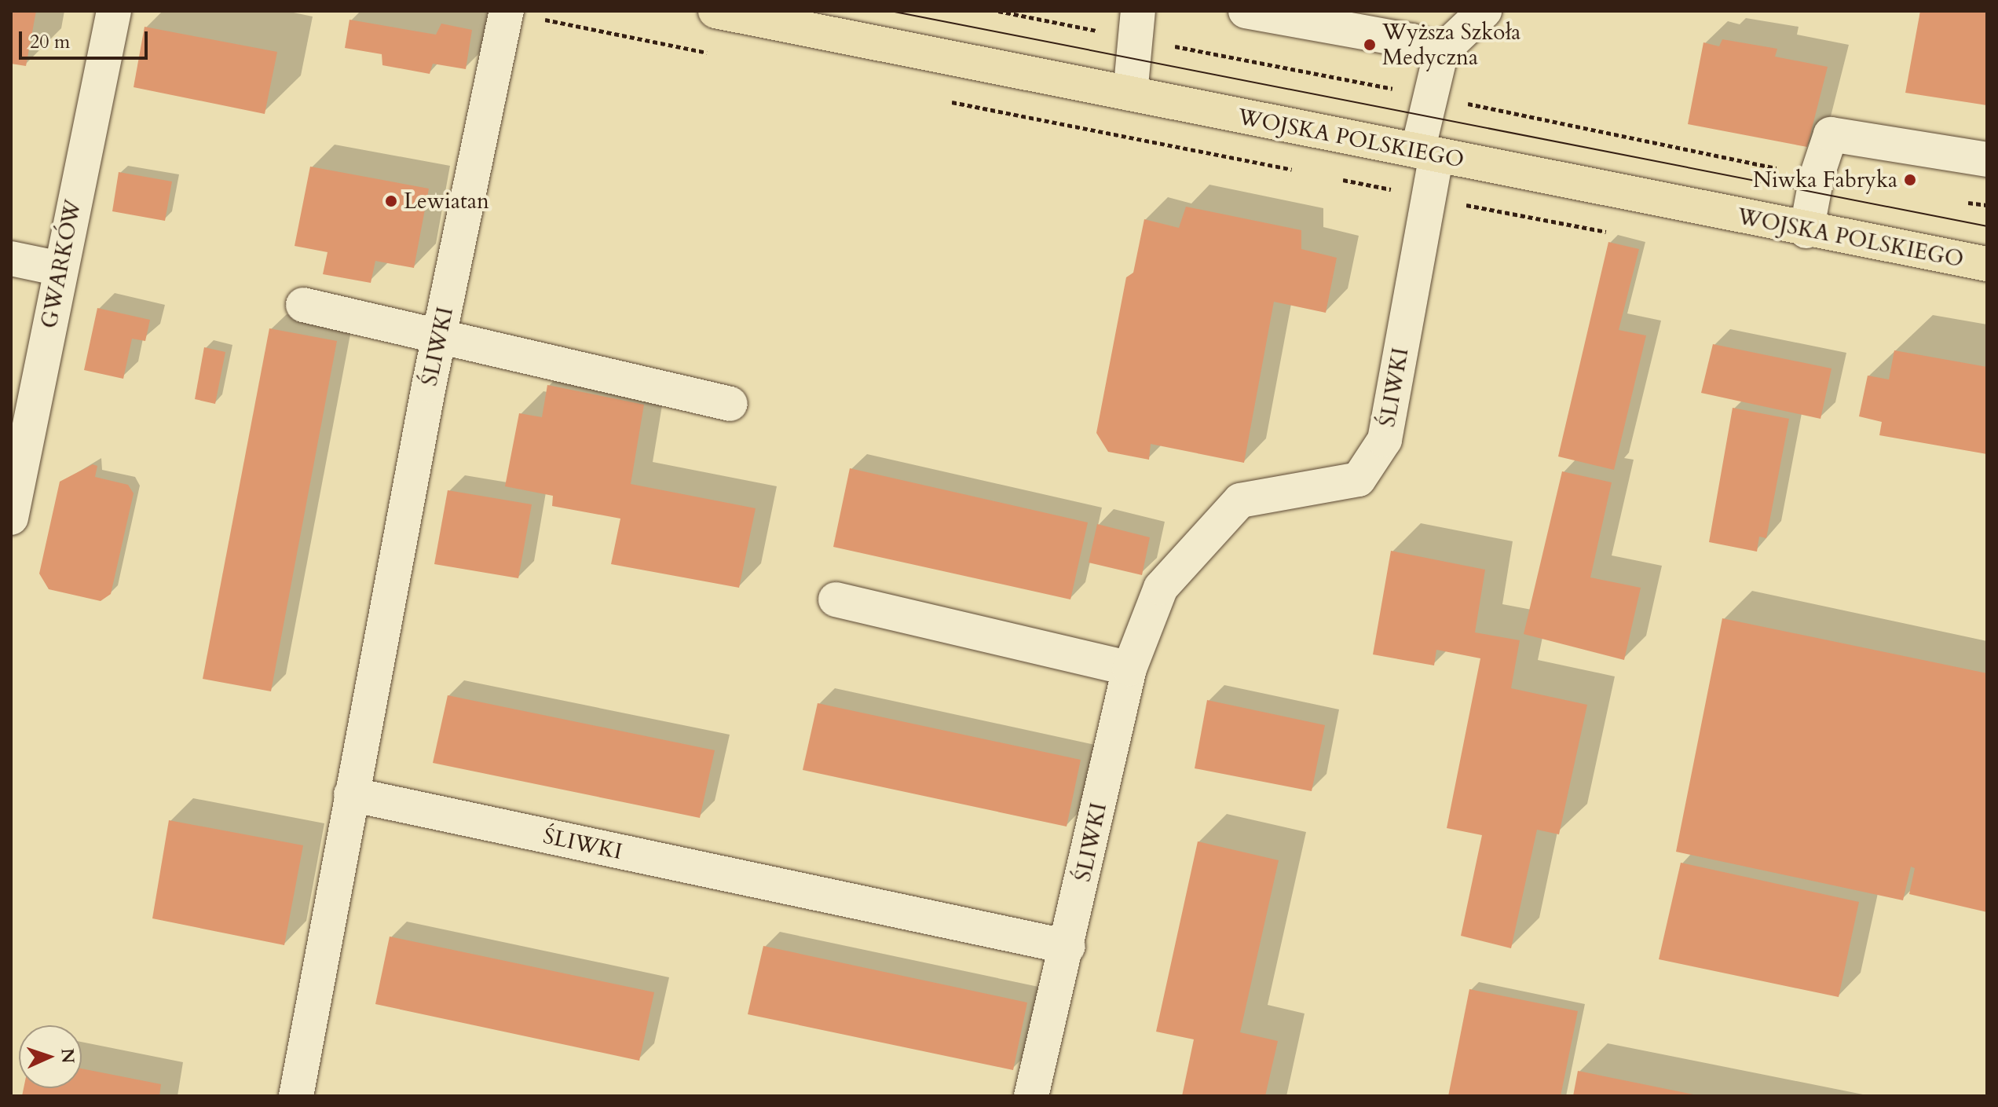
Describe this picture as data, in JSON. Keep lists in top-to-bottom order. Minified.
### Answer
{"streets":{"main road":["WOJSKA POLSKIEGO"],"street":["GWARKÓW","ŚLIWKI"]},"crossings":[["WOJSKA POLSKIEGO","ŚLIWKI"]],"places":["Wyższa Szkoła Medyczna","Niwka Fabryka","Lewiatan"],"scale_bar":"20 m","north":"right"}
